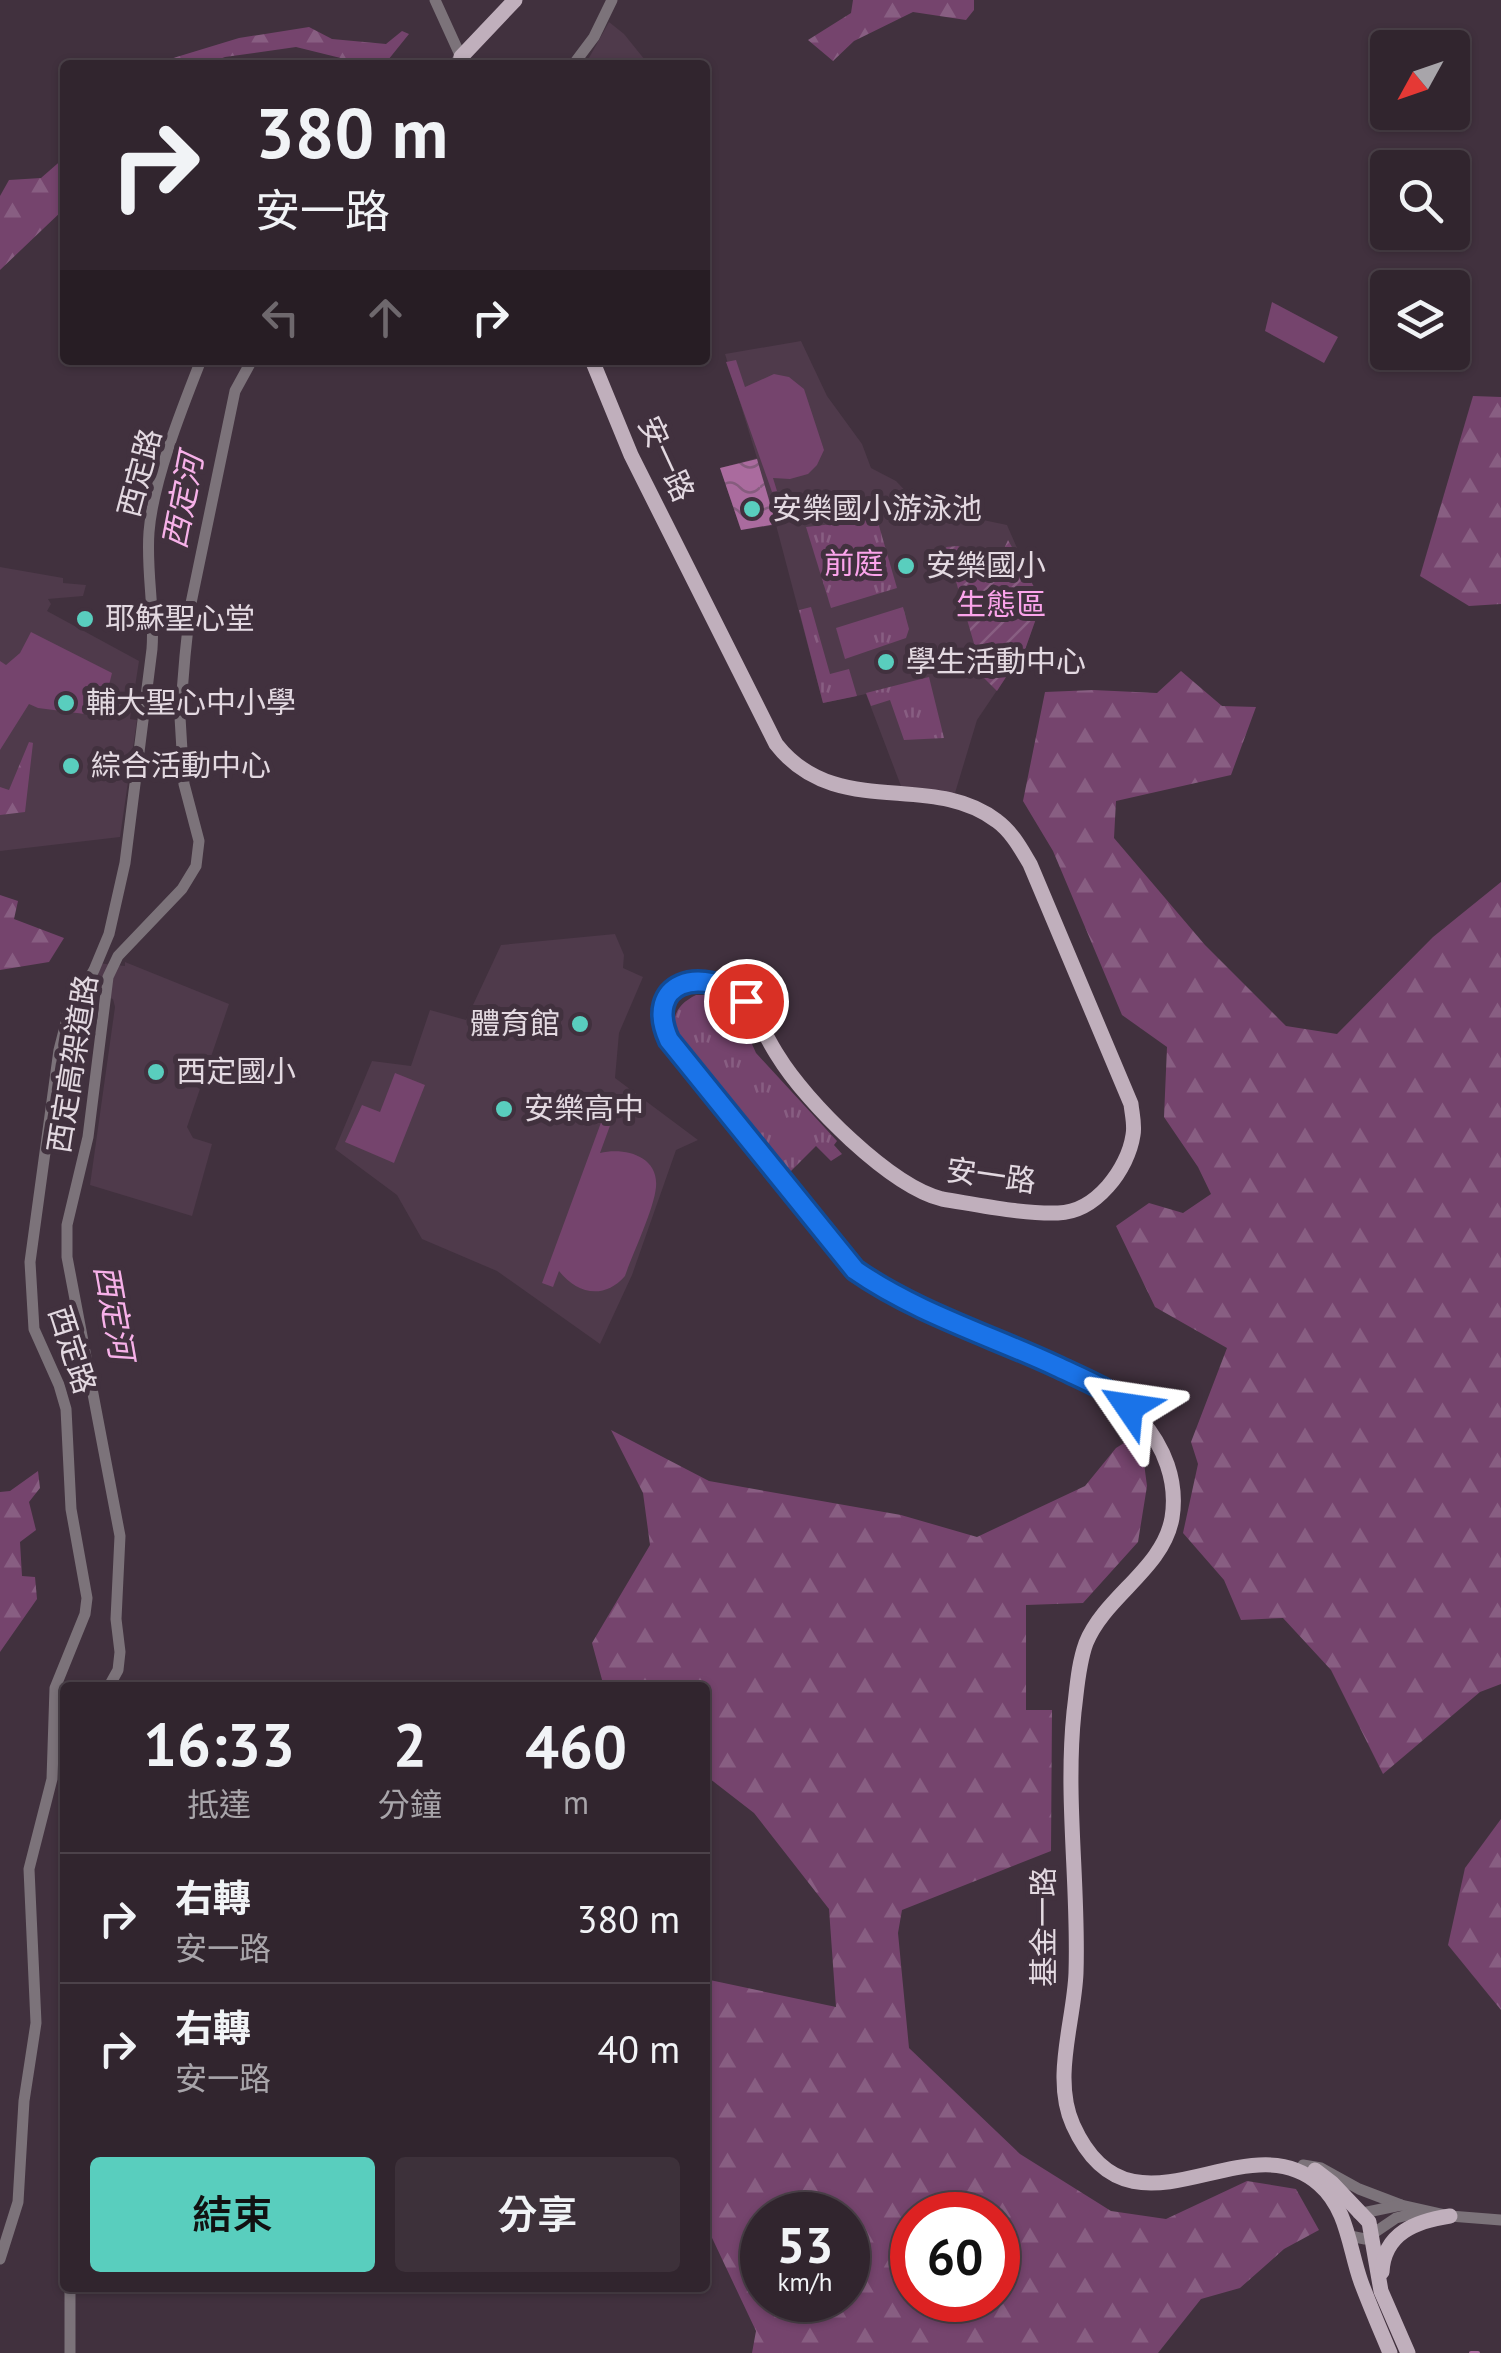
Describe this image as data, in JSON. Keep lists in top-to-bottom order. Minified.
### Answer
{"streets":{"main road":["安一路","基金一路"],"street":["西定路","西定高架道路"]},"crossings":[["安一路","基金一路"]],"water":["西定河"],"parks":["前庭","生態區"],"places":["安樂國小游泳池","安樂國小","耶穌聖心堂","學生活動中心","輔大聖心中小學","綜合活動中心","體育館","西定國小","安樂高中"],"north":"bottom left","page":{"turn":["380 m","安一路"],"eta":["16:33","抵達","2","分鐘","460","m"],"list":[{"name":"右轉","note":"安一路","value":"380 m"},{"name":"右轉","note":"安一路","value":"40 m"}],"buttons":["結束","分享"],"speed":"53 km/h","limit":"60"}}
